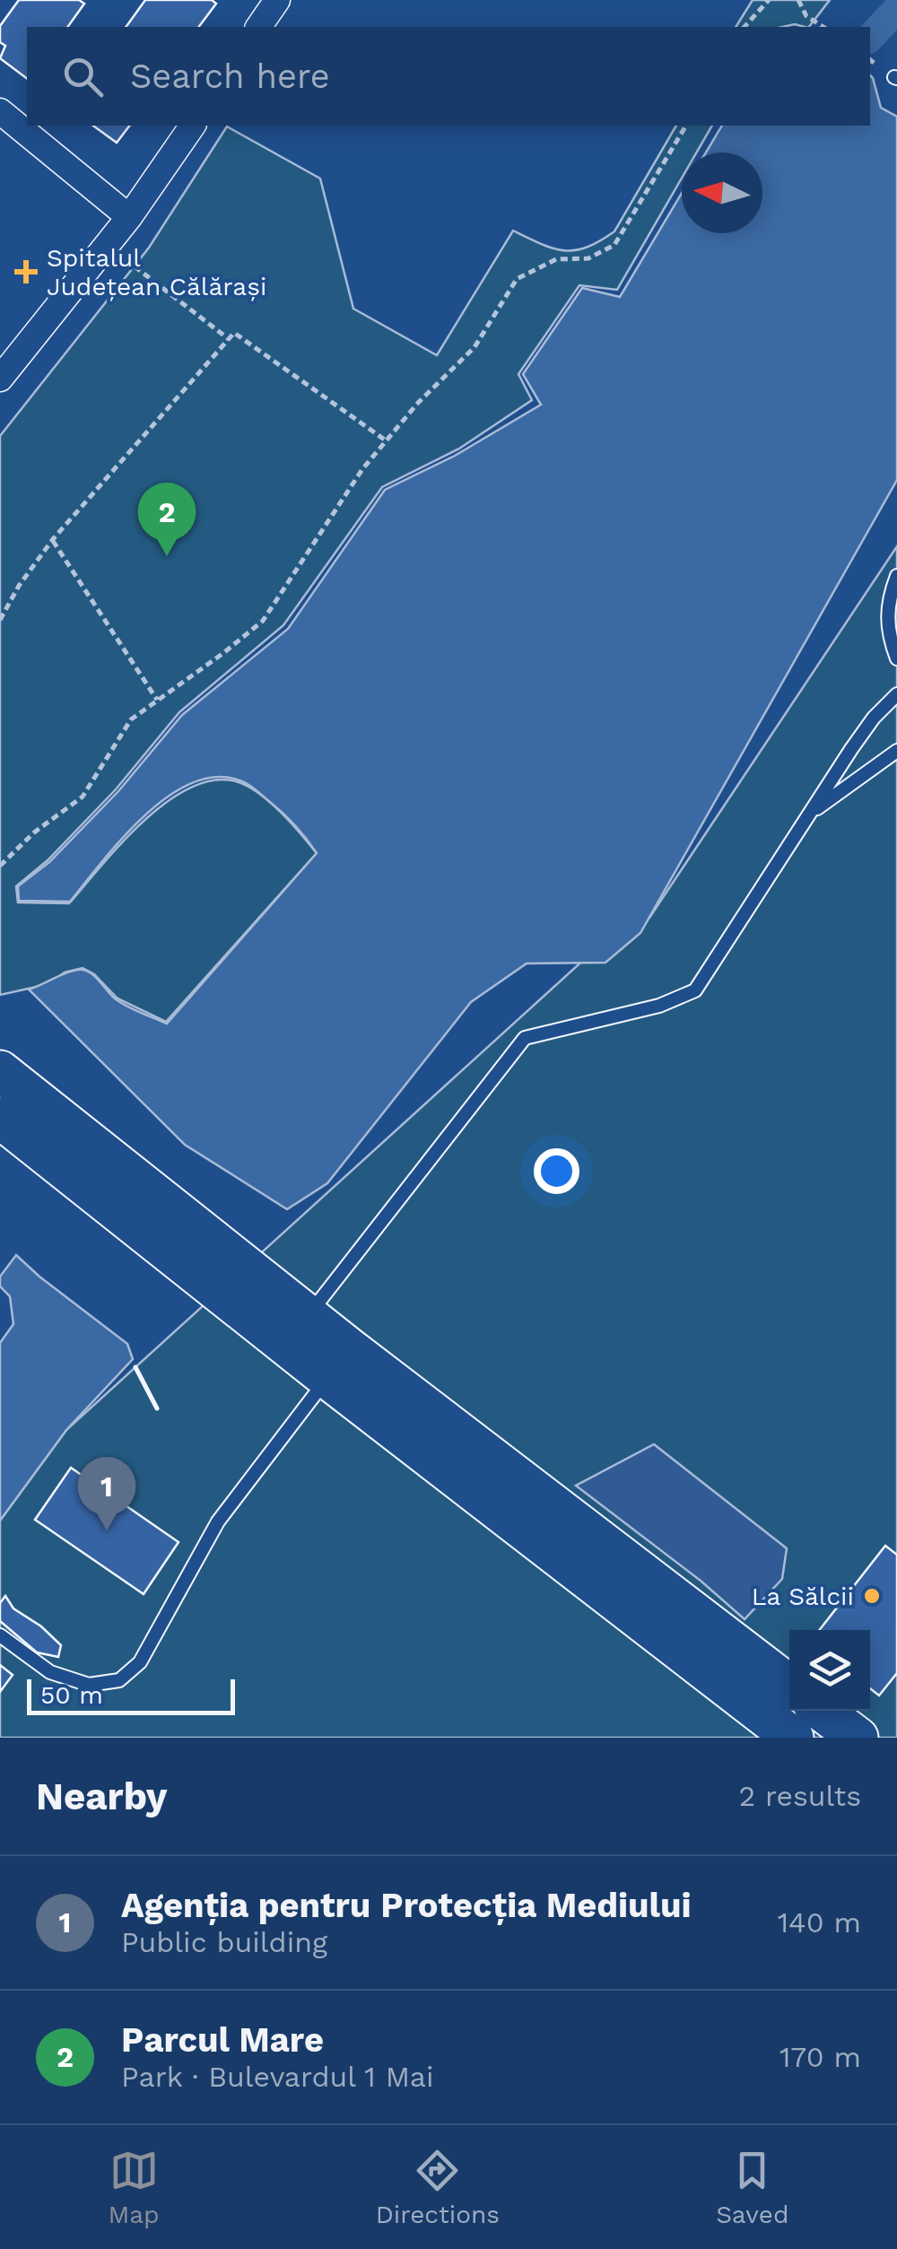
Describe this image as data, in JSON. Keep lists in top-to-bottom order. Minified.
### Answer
{"places":{"health":["Spitalul Județean Călărași"],"other":["La Sălcii"]},"scale_bar":"50 m","north":"left","page":{"search":"Search here","pins":["2","1"],"scale":"50 m","heading":["Nearby","2 results"],"list":[{"mark":"1","name":"Agenția pentru Protecția Mediului","note":"Public building","value":"140 m"},{"mark":"2","name":"Parcul Mare","note":"Park · Bulevardul 1 Mai","value":"170 m"}],"nav":["Map","Directions","Saved"]}}
